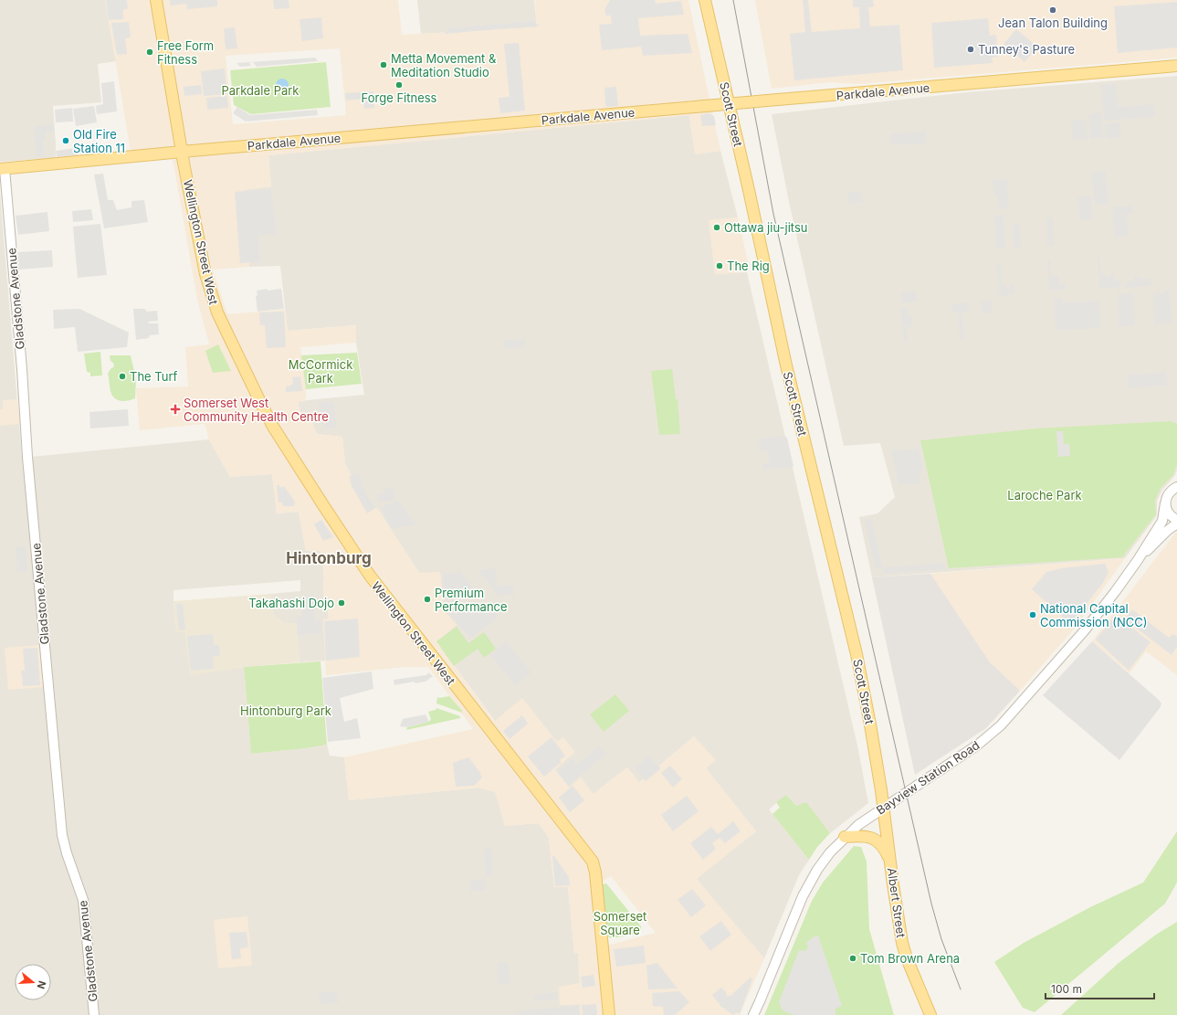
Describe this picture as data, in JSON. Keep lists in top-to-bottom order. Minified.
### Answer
{"streets":{"main road":["Parkdale Avenue","Scott Street","Wellington Street West","Albert Street"],"street":["Gladstone Avenue","Bayview Station Road"]},"crossings":[["Parkdale Avenue","Scott Street"],["Parkdale Avenue","Wellington Street West"],["Parkdale Avenue","Gladstone Avenue"],["Scott Street","Bayview Station Road"],["Scott Street","Albert Street"],["Bayview Station Road","Albert Street"]],"districts":["Hintonburg"],"parks":["Parkdale Park","McCormick Park","Laroche Park","Hintonburg Park","Somerset Square"],"places":{"other":["Jean Talon Building","Tunney's Pasture","Free Form Fitness","Metta Movement & Meditation Studio","Forge Fitness","Old Fire Station 11","Ottawa jiu-jitsu","The Rig","The Turf","Premium Performance","Takahashi Dojo","National Capital Commission (NCC)","Tom Brown Arena"],"health":["Somerset West Community Health Centre"]},"scale_bar":"100 m","north":"right"}
